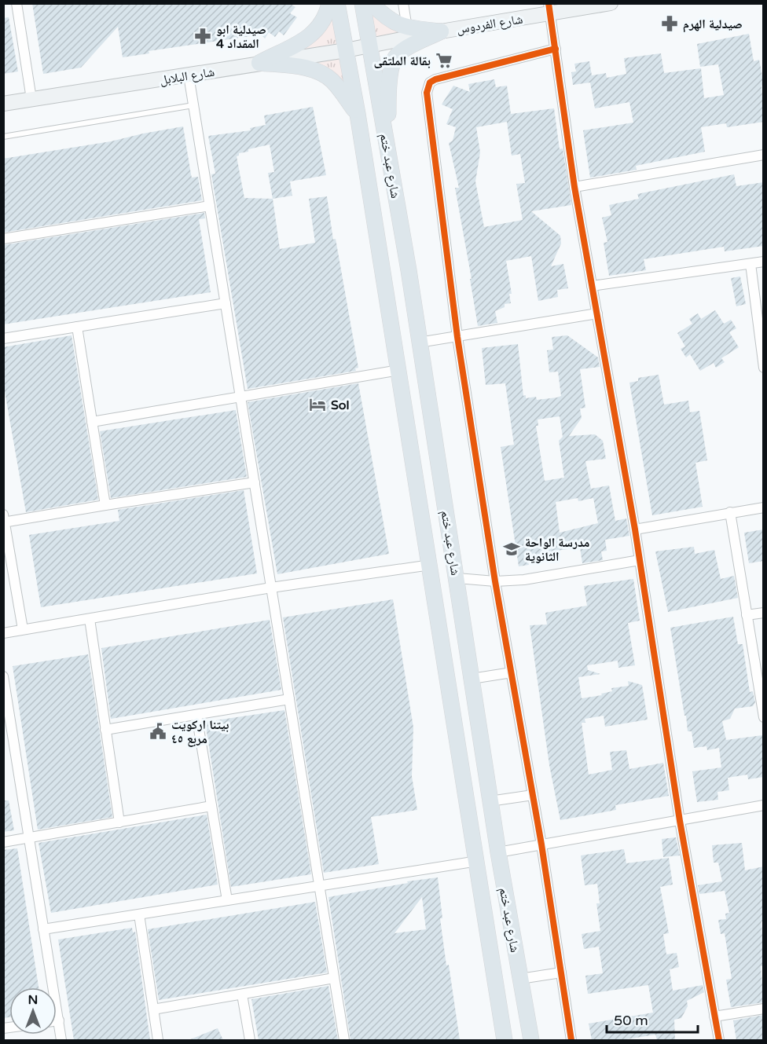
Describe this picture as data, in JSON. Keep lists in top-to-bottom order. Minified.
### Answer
{"streets":{"main road":["شارع عبد ختم"],"street":["شارع الفردوس","شارع البلابل"]},"crossings":[["شارع الفردوس","شارع البلابل"],["شارع الفردوس","شارع عبد ختم"],["شارع البلابل","شارع عبد ختم"]],"places":{"pharmacy":["صيدلية الهرم","صيدلية ابو المقداد 4"],"supermarket":["بقالة الملتقى"],"hotel":["Sol"],"school or university":["مدرسة الواحة الثانوية"],"public building":["بيتنا اركويت مربع ٤٥"]},"scale_bar":"50 m","north":"top"}
